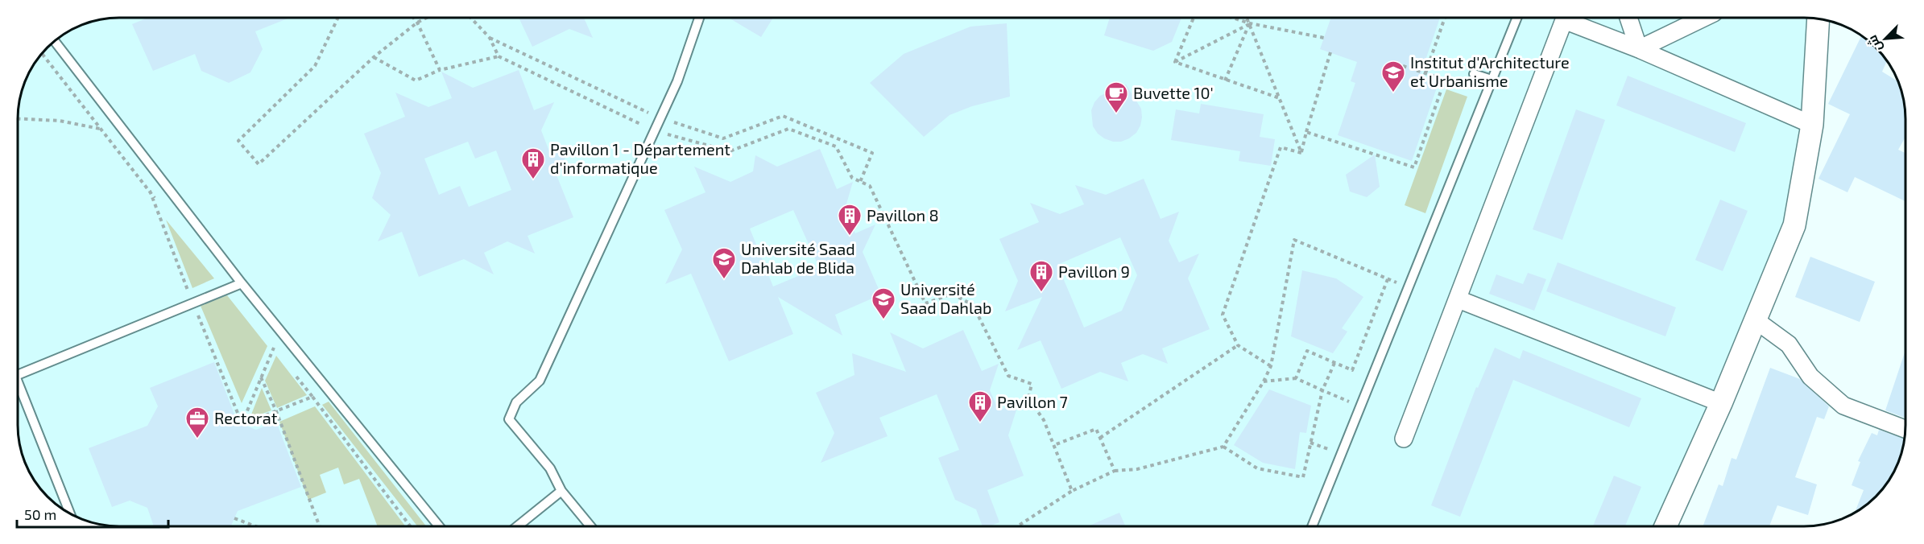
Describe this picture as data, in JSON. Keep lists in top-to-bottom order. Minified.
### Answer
{"places":{"school or university":["Institut d'Architecture et Urbanisme","Université Saad Dahlab de Blida","Université Saad Dahlab"],"cafe":["Buvette 10'"],"building":["Pavillon 1 - Département d'informatique","Pavillon 8","Pavillon 9","Pavillon 7"],"office":["Rectorat"]},"scale_bar":"50 m","north":"bottom left"}
